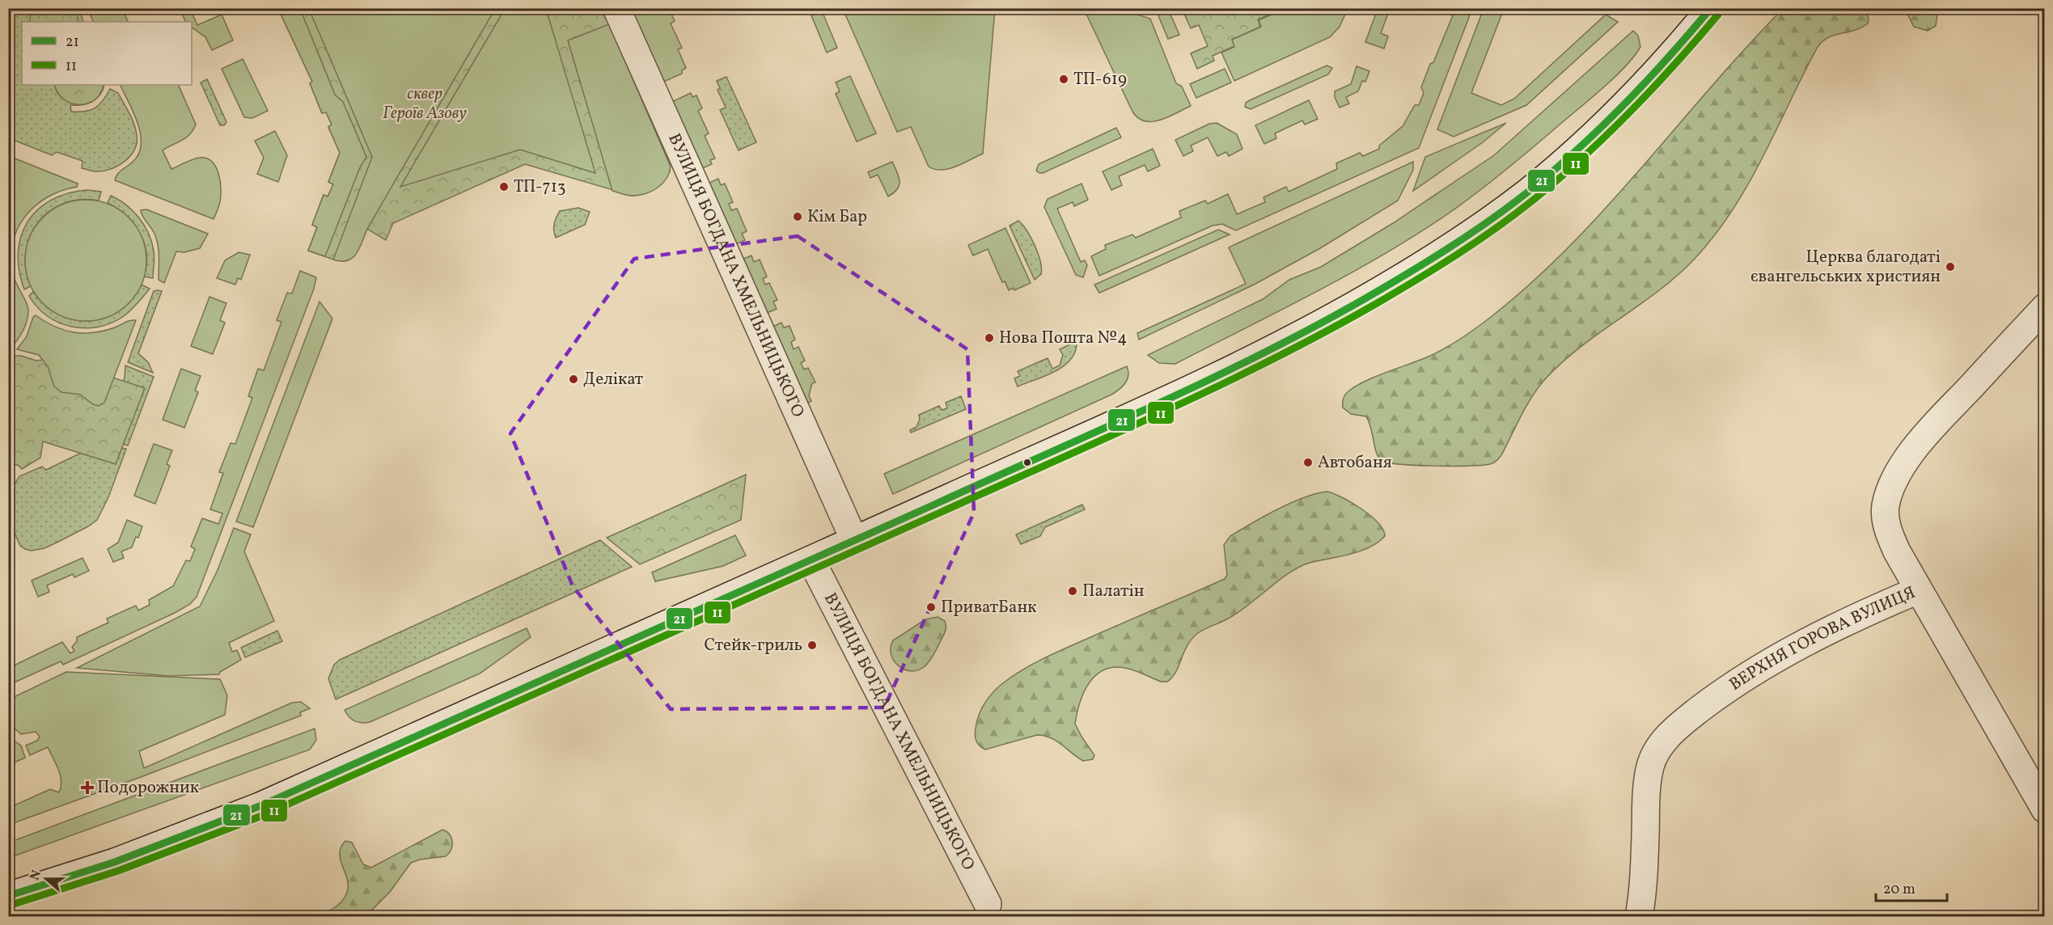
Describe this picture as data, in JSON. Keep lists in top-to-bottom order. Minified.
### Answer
{"streets":{"street":["ВУЛИЦЯ БОГДАНА ХМЕЛЬНИЦЬКОГО","ВЕРХНЯ ГОРОВА ВУЛИЦЯ"]},"parks":["сквер Героїв Азову"],"places":{"other":["ТП-619","ТП-713","Кім Бар","Церква благодаті євангельських християн","Нова Пошта №4","Делікат","Автобаня","Палатін","ПриватБанк","Стейк-гриль"],"health":["Подорожник"]},"lines":["transit line 21","transit line 11"],"legend":["21","11"],"scale_bar":"20 m","north":"left"}
